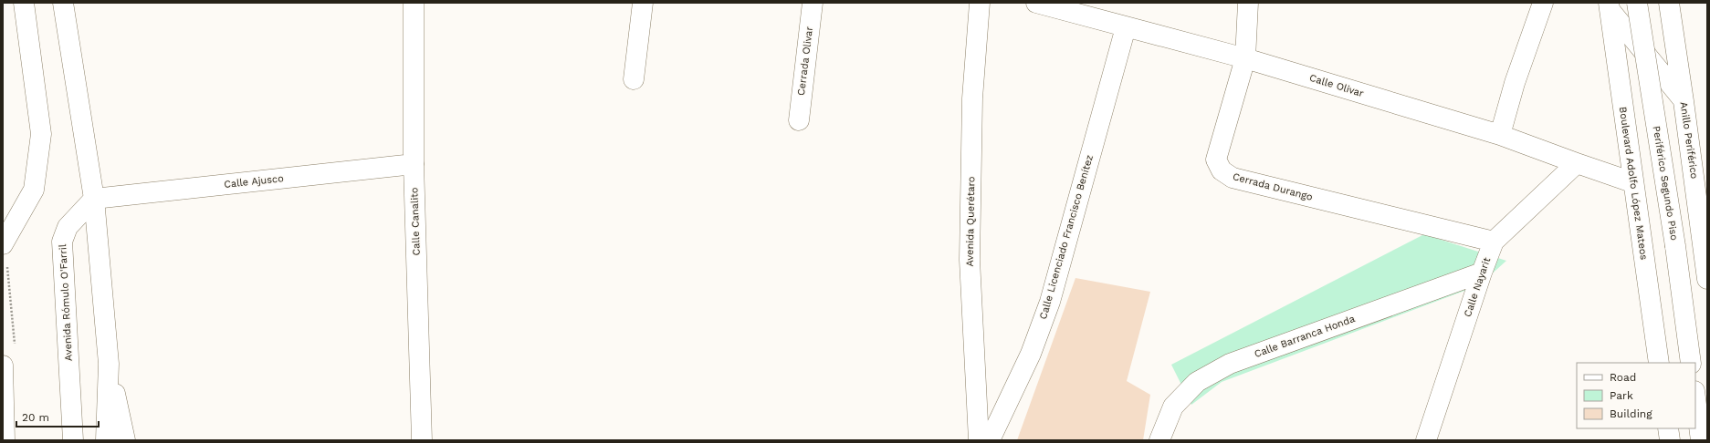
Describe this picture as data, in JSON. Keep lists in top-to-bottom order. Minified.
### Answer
{"streets":{"main road":["Cerrada Olivar","Calle Olivar","Anillo Periférico","Calle Ajusco","Boulevard Adolfo López Mateos","Periférico Segundo Piso","Cerrada Durango","Calle Canalito","Avenida Querétaro","Calle Licenciado Francisco Benítez","Calle Nayarit","Avenida Rómulo O'Farril","Calle Barranca Honda"]},"crossings":[["Calle Olivar","Boulevard Adolfo López Mateos"],["Calle Olivar","Cerrada Durango"],["Calle Olivar","Calle Licenciado Francisco Benítez"],["Calle Olivar","Calle Nayarit"],["Calle Ajusco","Calle Canalito"],["Calle Ajusco","Avenida Rómulo O'Farril"],["Cerrada Durango","Calle Nayarit"],["Calle Nayarit","Calle Barranca Honda"]],"legend":["Road","Park","Building"],"scale_bar":"20 m"}
